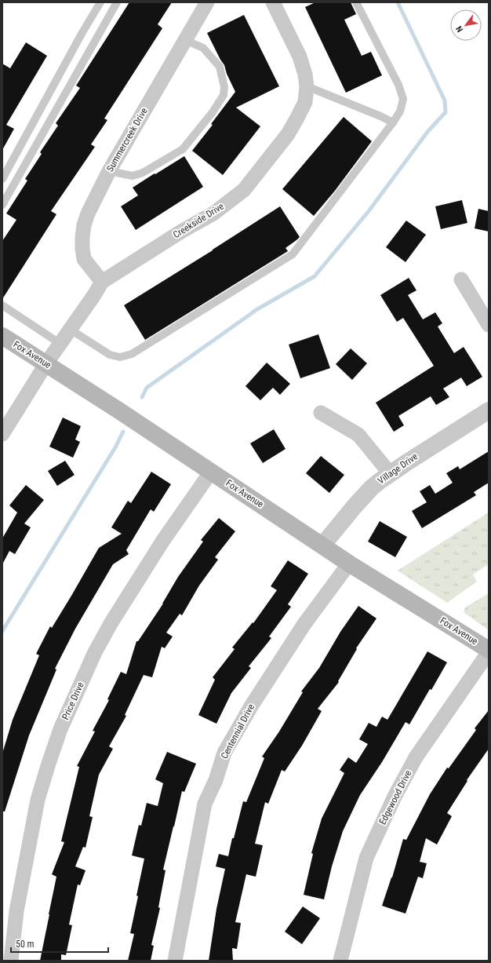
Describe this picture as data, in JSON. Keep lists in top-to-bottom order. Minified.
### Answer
{"streets":{"main road":["Fox Avenue"],"street":["Summercreek Drive","Creekside Drive","Village Drive","Price Drive","Centennial Drive","Edgewood Drive"]},"crossings":[["Summercreek Drive","Creekside Drive"],["Creekside Drive","Fox Avenue"],["Fox Avenue","Village Drive"],["Fox Avenue","Price Drive"],["Fox Avenue","Centennial Drive"]],"scale_bar":"50 m","north":"bottom left"}
